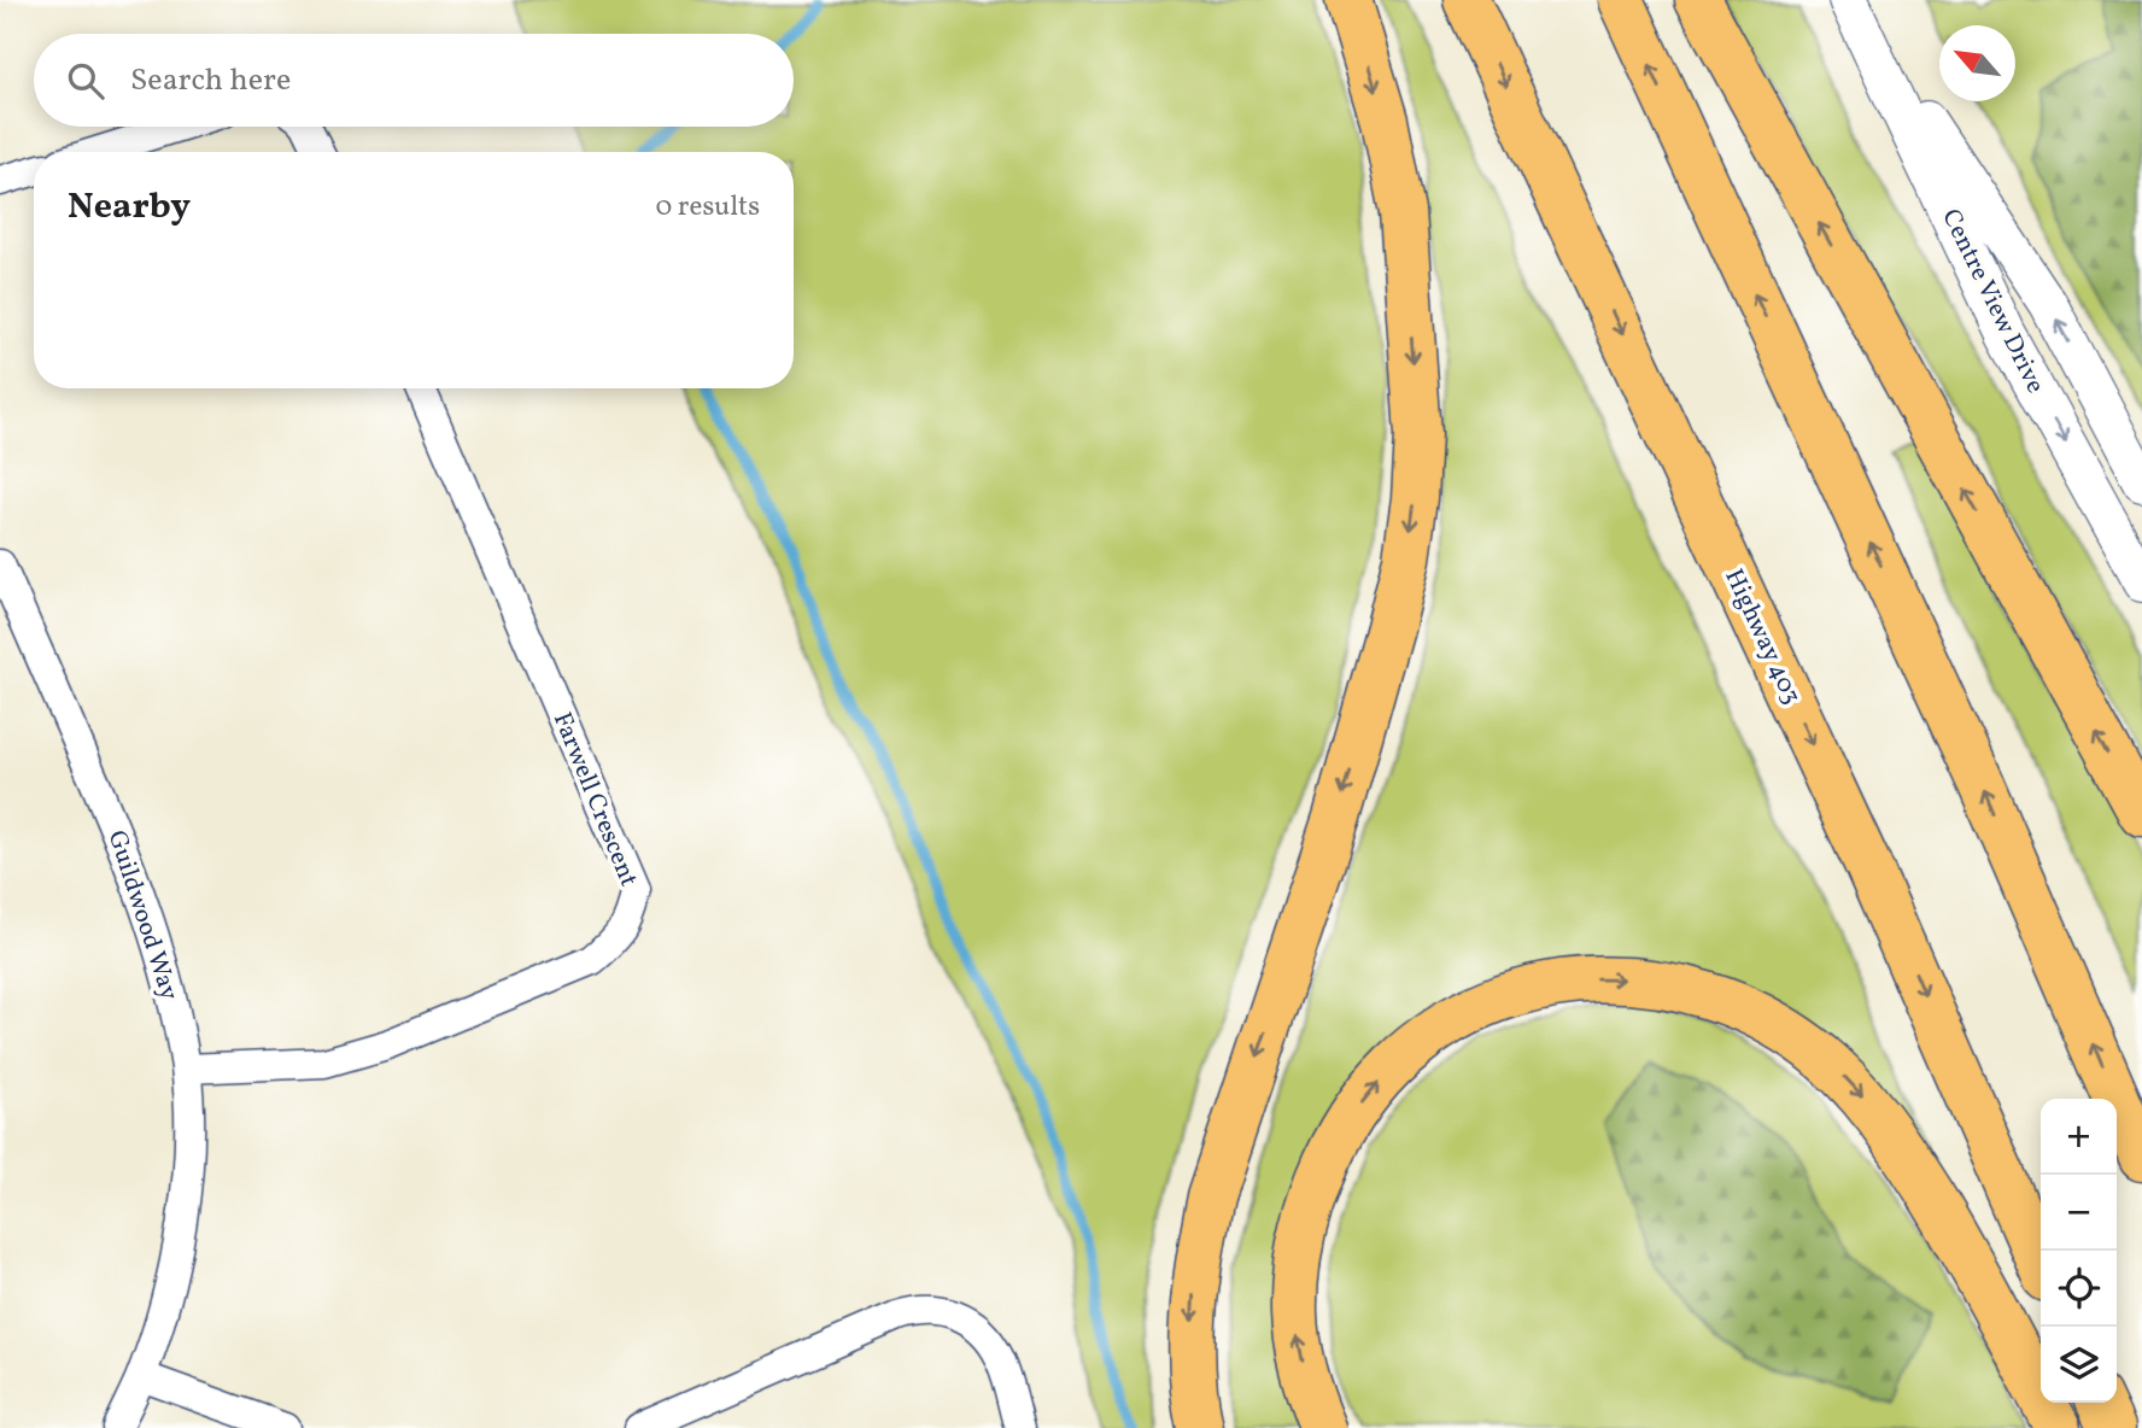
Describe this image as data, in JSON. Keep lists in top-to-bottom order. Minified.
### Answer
{"streets":{"highway":["Highway 403"],"street":["Centre View Drive","Farwell Crescent","Guildwood Way"]},"crossings":[["Farwell Crescent","Guildwood Way"]],"north":"top left","page":{"search":"Search here","heading":["Nearby","0 results"],"map_buttons":["+","−"]}}
